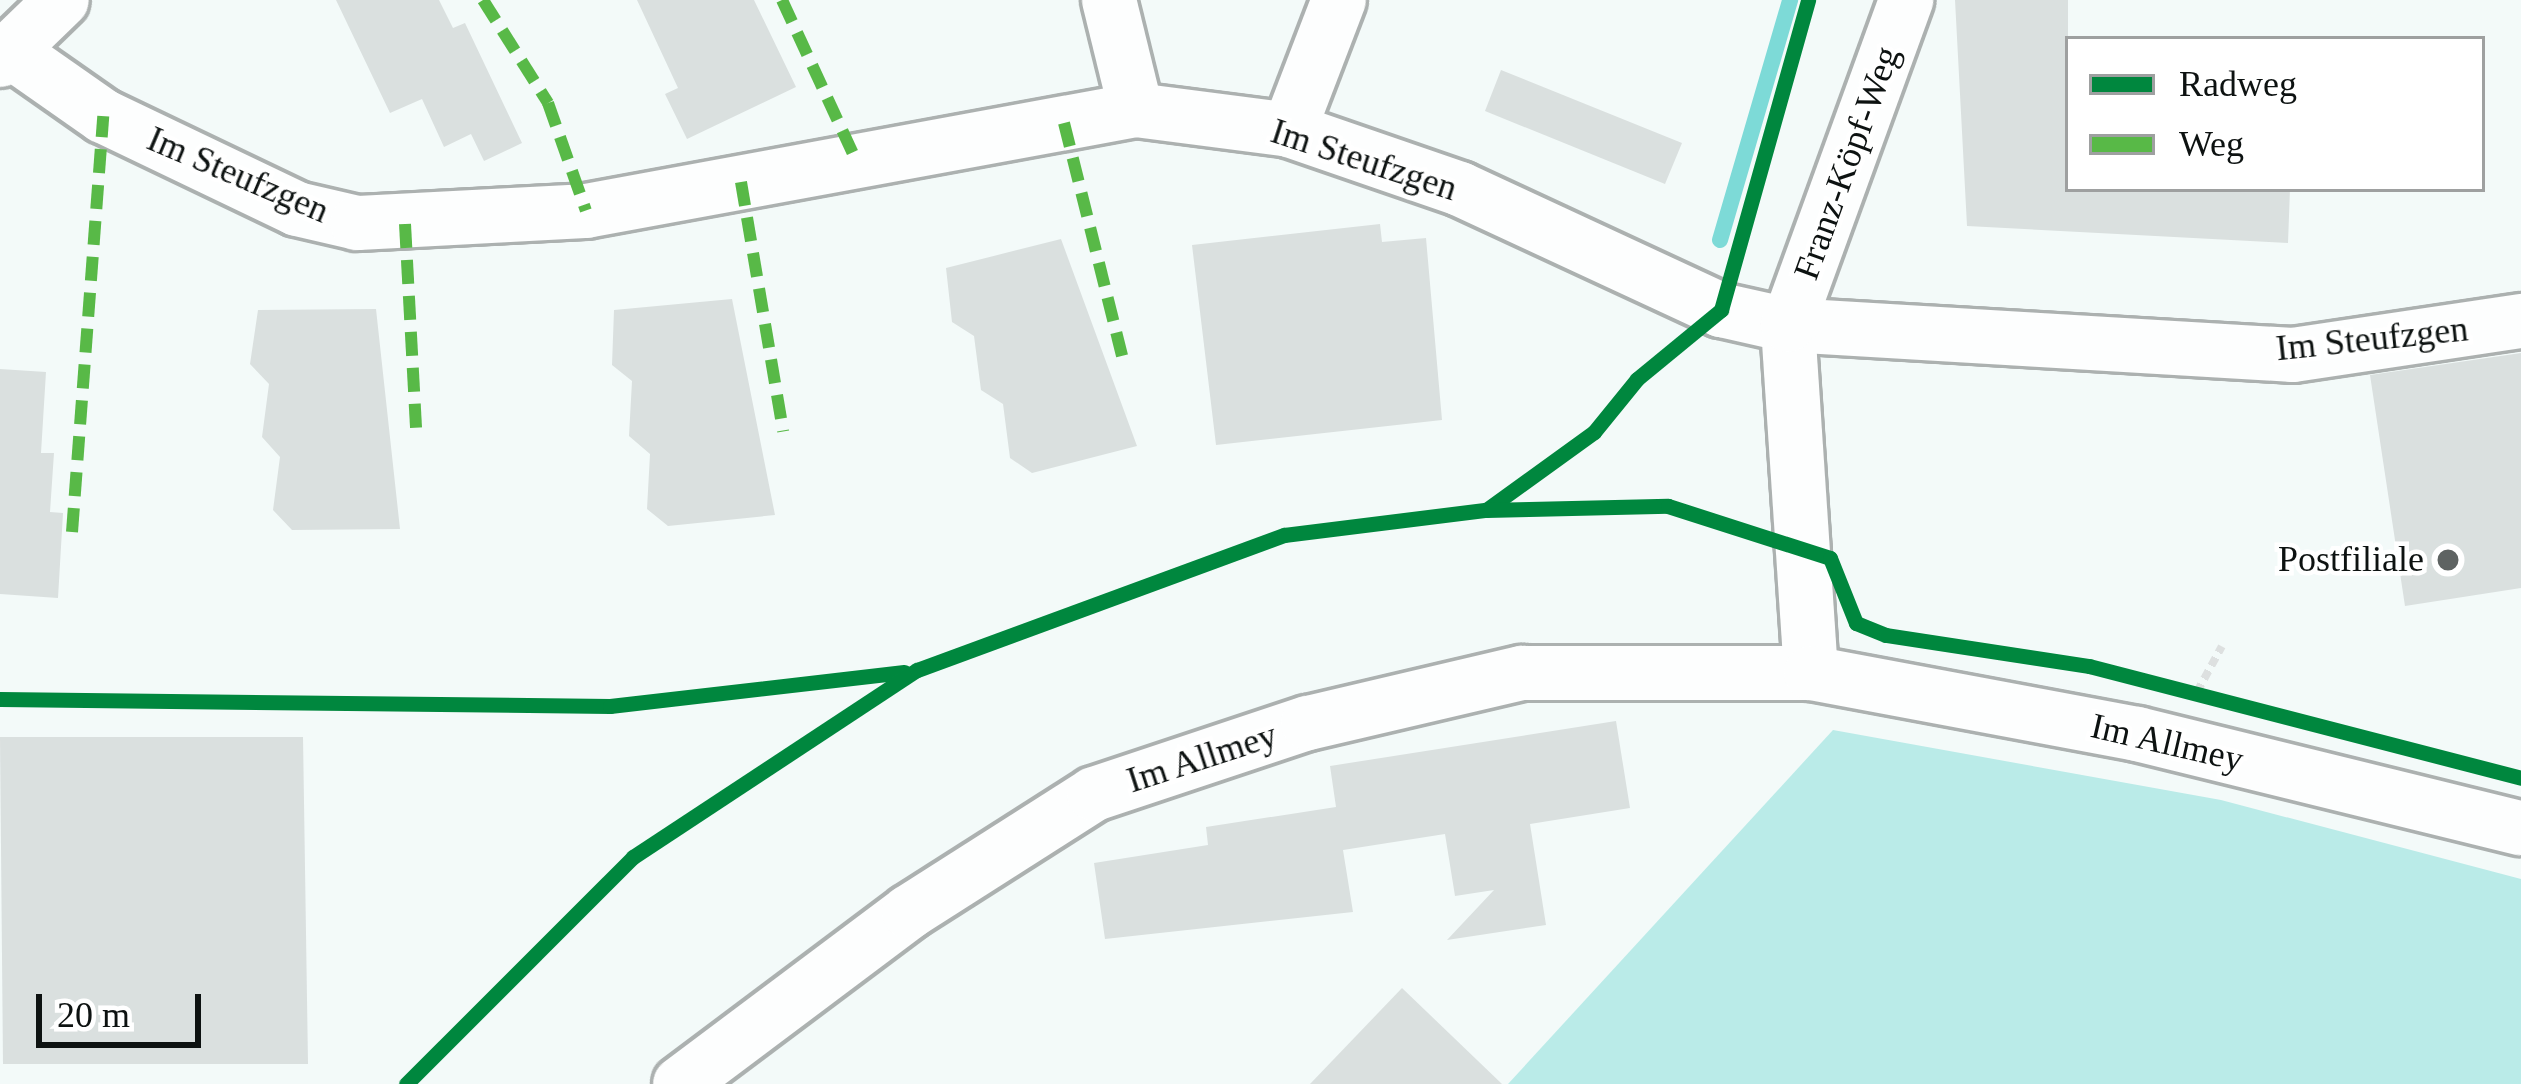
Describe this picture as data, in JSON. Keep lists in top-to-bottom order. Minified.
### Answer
{"streets":{"street":["Im Steufzgen","Franz-Köpf-Weg","Im Allmey"]},"crossings":[["Im Steufzgen","Franz-Köpf-Weg"]],"places":["Postfiliale"],"legend":["Radweg","Weg"],"scale_bar":"20 m"}
